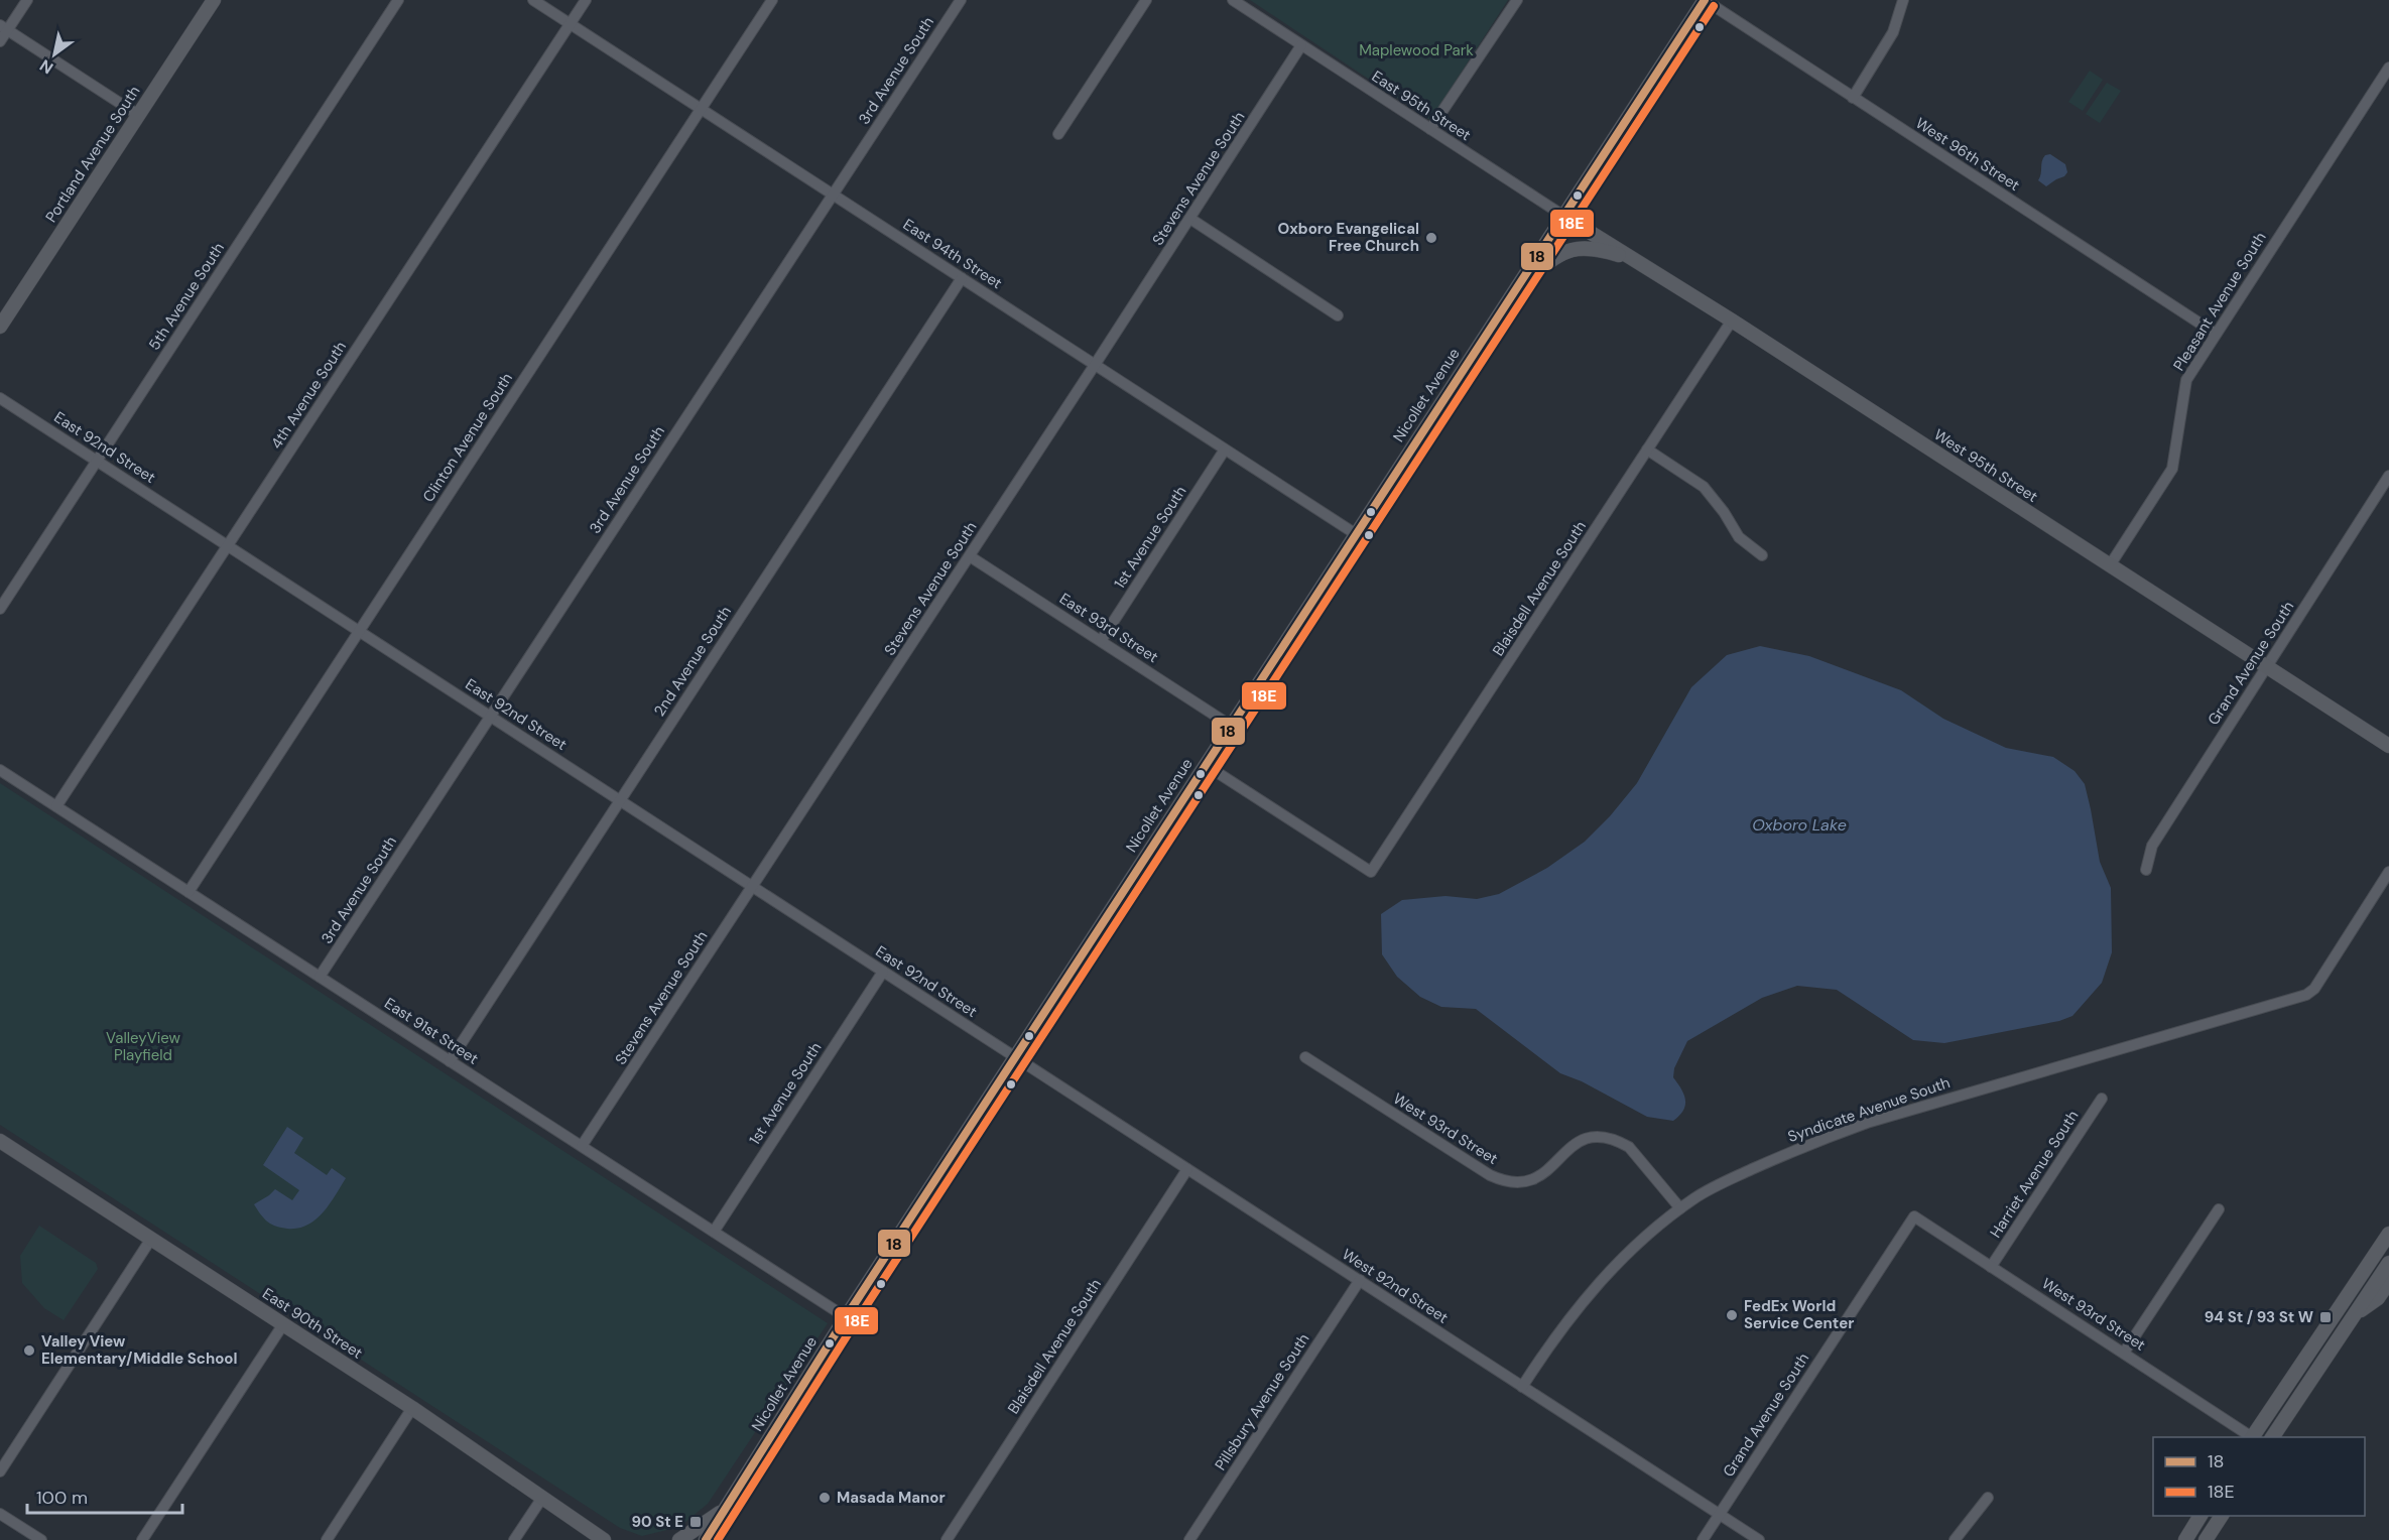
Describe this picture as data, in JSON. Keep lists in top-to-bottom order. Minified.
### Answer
{"streets":{"main road":["Portland Avenue South","Nicollet Avenue","West 95th Street","East 90th Street"],"street":["3rd Avenue South","East 95th Street","West 96th Street","Stevens Avenue South","East 94th Street","5th Avenue South","Pleasant Avenue South","4th Avenue South","Clinton Avenue South","East 92nd Street","1st Avenue South","Blaisdell Avenue South","East 93rd Street","2nd Avenue South","Grand Avenue South","East 91st Street","Syndicate Avenue South","West 93rd Street","Harriet Avenue South","West 92nd Street","Pillsbury Avenue South"]},"crossings":[["3rd Avenue South","East 94th Street"],["3rd Avenue South","East 92nd Street"],["3rd Avenue South","East 91st Street"],["East 95th Street","Stevens Avenue South"],["East 95th Street","Nicollet Avenue"],["East 95th Street","West 95th Street"],["West 96th Street","Pleasant Avenue South"],["West 96th Street","Nicollet Avenue"],["Stevens Avenue South","East 94th Street"],["Stevens Avenue South","East 92nd Street"],["Stevens Avenue South","East 93rd Street"],["Stevens Avenue South","East 91st Street"],["East 94th Street","4th Avenue South"],["East 94th Street","Nicollet Avenue"],["East 94th Street","Clinton Avenue South"],["East 94th Street","1st Avenue South"],["East 94th Street","2nd Avenue South"],["5th Avenue South","East 92nd Street"],["Pleasant Avenue South","West 95th Street"],["4th Avenue South","East 92nd Street"],["4th Avenue South","East 91st Street"],["Nicollet Avenue","East 92nd Street"],["Nicollet Avenue","West 95th Street"],["Nicollet Avenue","Blaisdell Avenue South"],["Nicollet Avenue","East 93rd Street"],["Nicollet Avenue","East 91st Street"],["Nicollet Avenue","West 92nd Street"],["Clinton Avenue South","East 92nd Street"],["Clinton Avenue South","East 91st Street"],["East 92nd Street","1st Avenue South"],["East 92nd Street","2nd Avenue South"],["East 92nd Street","West 92nd Street"],["West 95th Street","Blaisdell Avenue South"],["West 95th Street","Grand Avenue South"],["1st Avenue South","East 93rd Street"],["1st Avenue South","East 91st Street"],["Blaisdell Avenue South","West 92nd Street"],["2nd Avenue South","East 91st Street"],["Grand Avenue South","West 93rd Street"],["Grand Avenue South","West 92nd Street"],["Syndicate Avenue South","West 93rd Street"],["Syndicate Avenue South","West 92nd Street"],["West 93rd Street","Harriet Avenue South"],["West 92nd Street","Pillsbury Avenue South"]],"water":["Oxboro Lake"],"parks":["Maplewood Park","ValleyView Playfield"],"places":{"other":["Oxboro Evangelical Free Church","FedEx World Service Center","Valley View Elementary/Middle School","Masada Manor"],"transit":["94 St / 93 St W","90 St E"]},"lines":["transit line 18","transit line 18E"],"legend":["18","18E"],"scale_bar":"100 m","north":"bottom left"}
